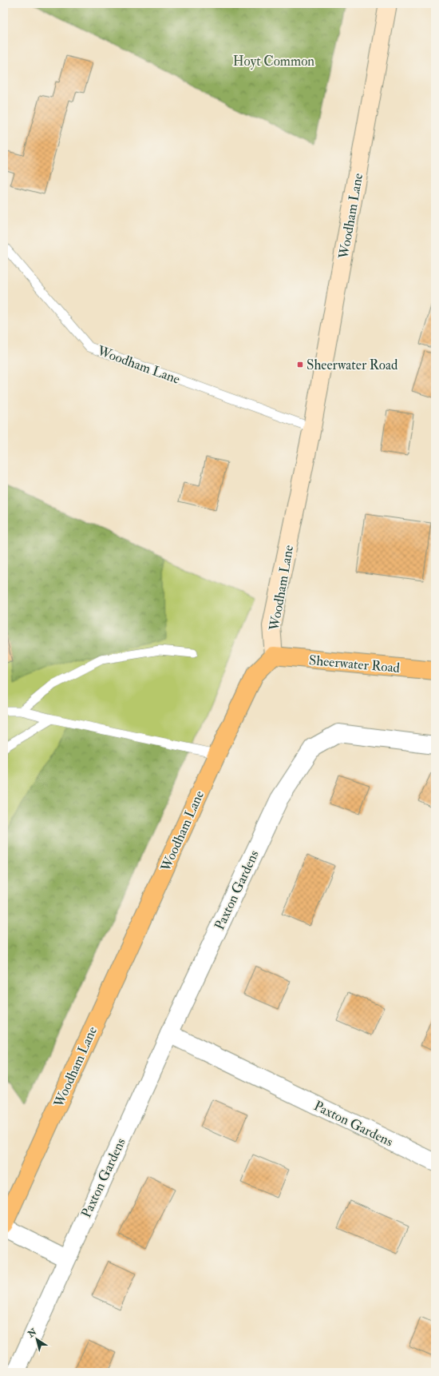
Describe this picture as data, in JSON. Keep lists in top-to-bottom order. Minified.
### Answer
{"streets":{"main road":["Woodham Lane","Sheerwater Road"],"street":["Paxton Gardens"]},"crossings":[["Woodham Lane","Sheerwater Road"]],"parks":["Hoyt Common"],"places":{"transit":["Sheerwater Road"]},"north":"top left"}
